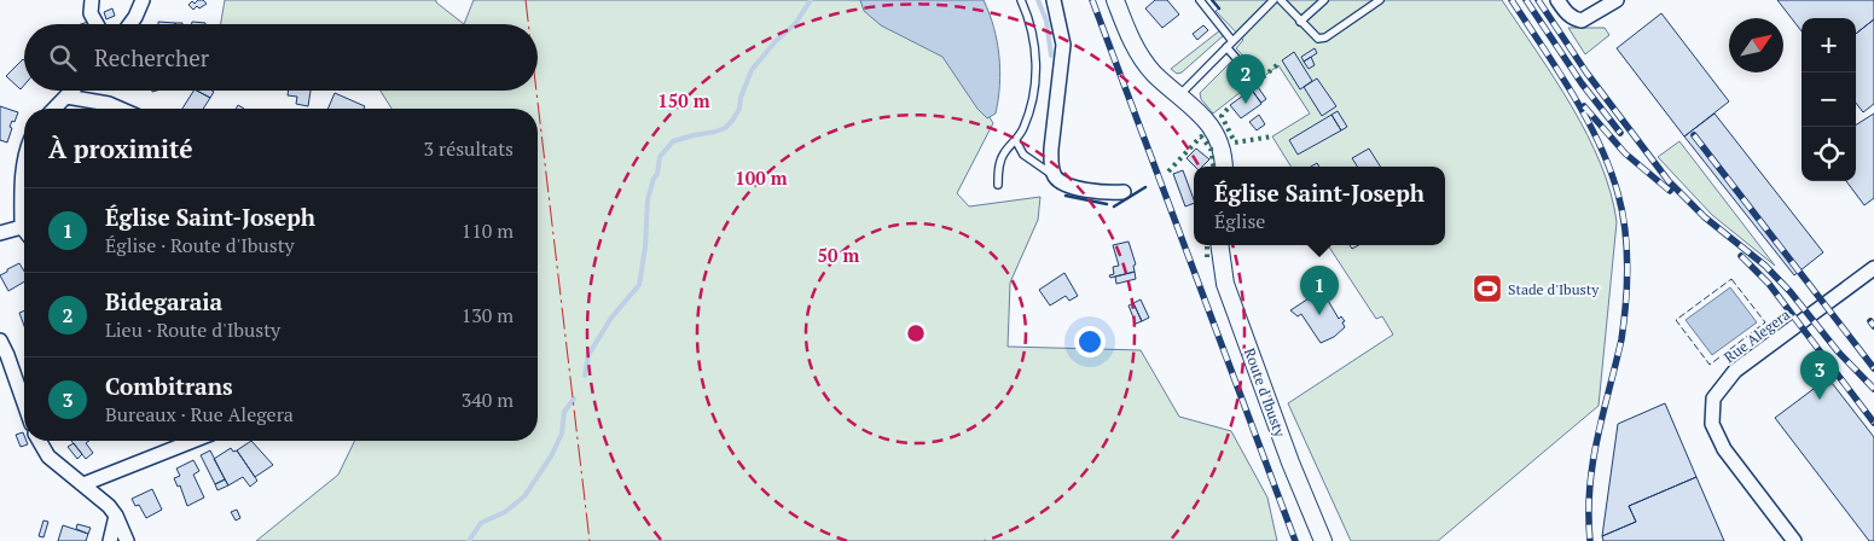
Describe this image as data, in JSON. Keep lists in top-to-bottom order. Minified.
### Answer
{"streets":{"street":["Rue Alegera","Route d'Ibusty"]},"places":{"sports":["Stade d'Ibusty"]},"north":"top right","page":{"map_buttons":["+","−"],"search":"Rechercher","pins":["2","1","3"],"heading":["À proximité","3 résultats"],"popup":["Église Saint-Joseph","Église"],"list":[{"mark":"1","name":"Église Saint-Joseph","note":"Église · Route d'Ibusty","value":"110 m"},{"mark":"2","name":"Bidegaraia","note":"Lieu · Route d'Ibusty","value":"130 m"},{"mark":"3","name":"Combitrans","note":"Bureaux · Rue Alegera","value":"340 m"}]},"rings":["150 m","100 m","50 m"]}
